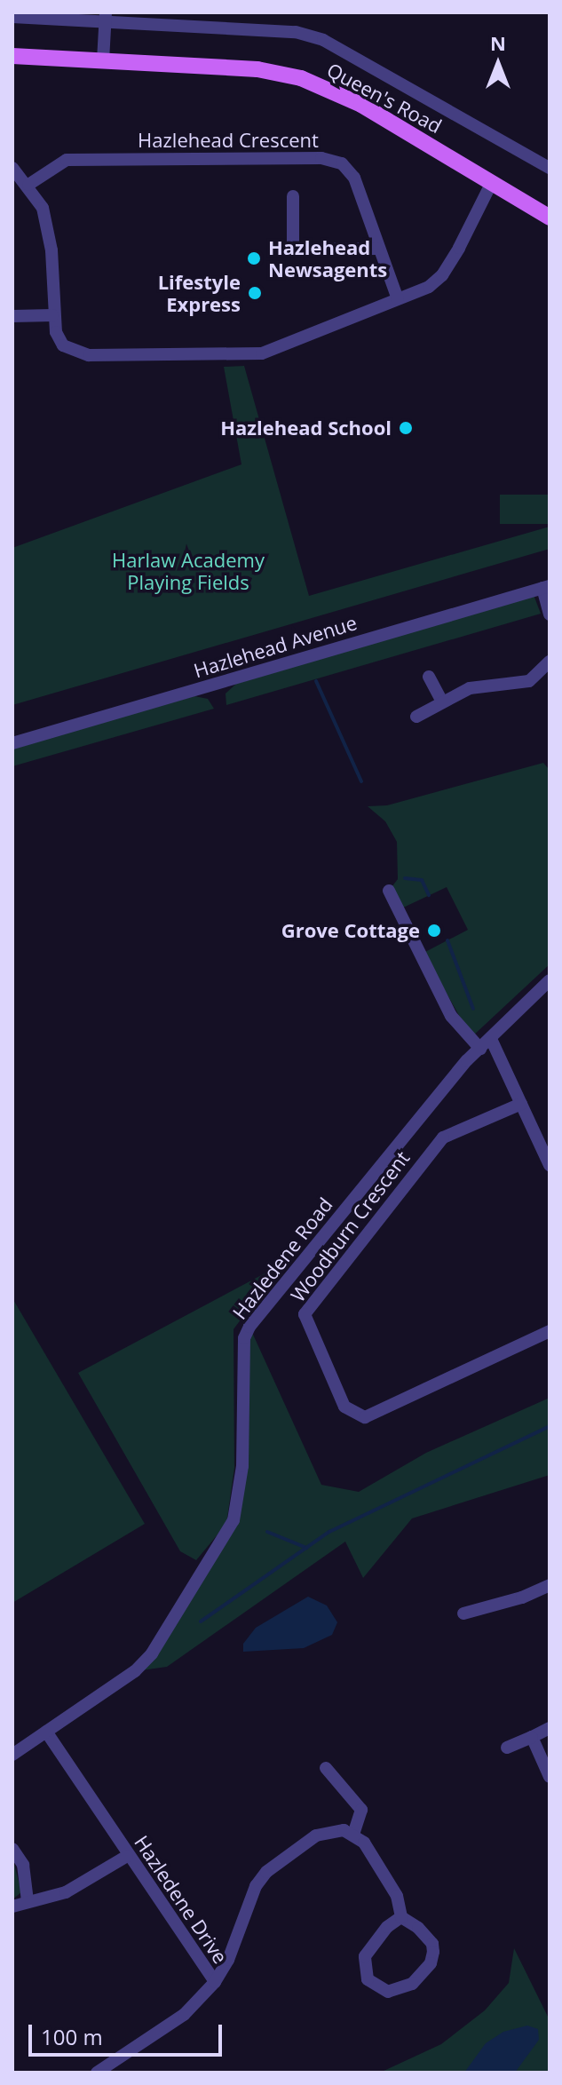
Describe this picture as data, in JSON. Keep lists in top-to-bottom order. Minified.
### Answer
{"streets":{"main road":["Queen's Road"],"street":["Hazlehead Crescent","Hazlehead Avenue","Woodburn Crescent","Hazledene Road","Hazledene Drive"]},"crossings":[["Hazledene Road","Hazledene Drive"]],"parks":["Harlaw Academy Playing Fields"],"places":["Hazlehead Newsagents","Lifestyle Express","Hazlehead School","Grove Cottage"],"scale_bar":"100 m","north":"top"}
